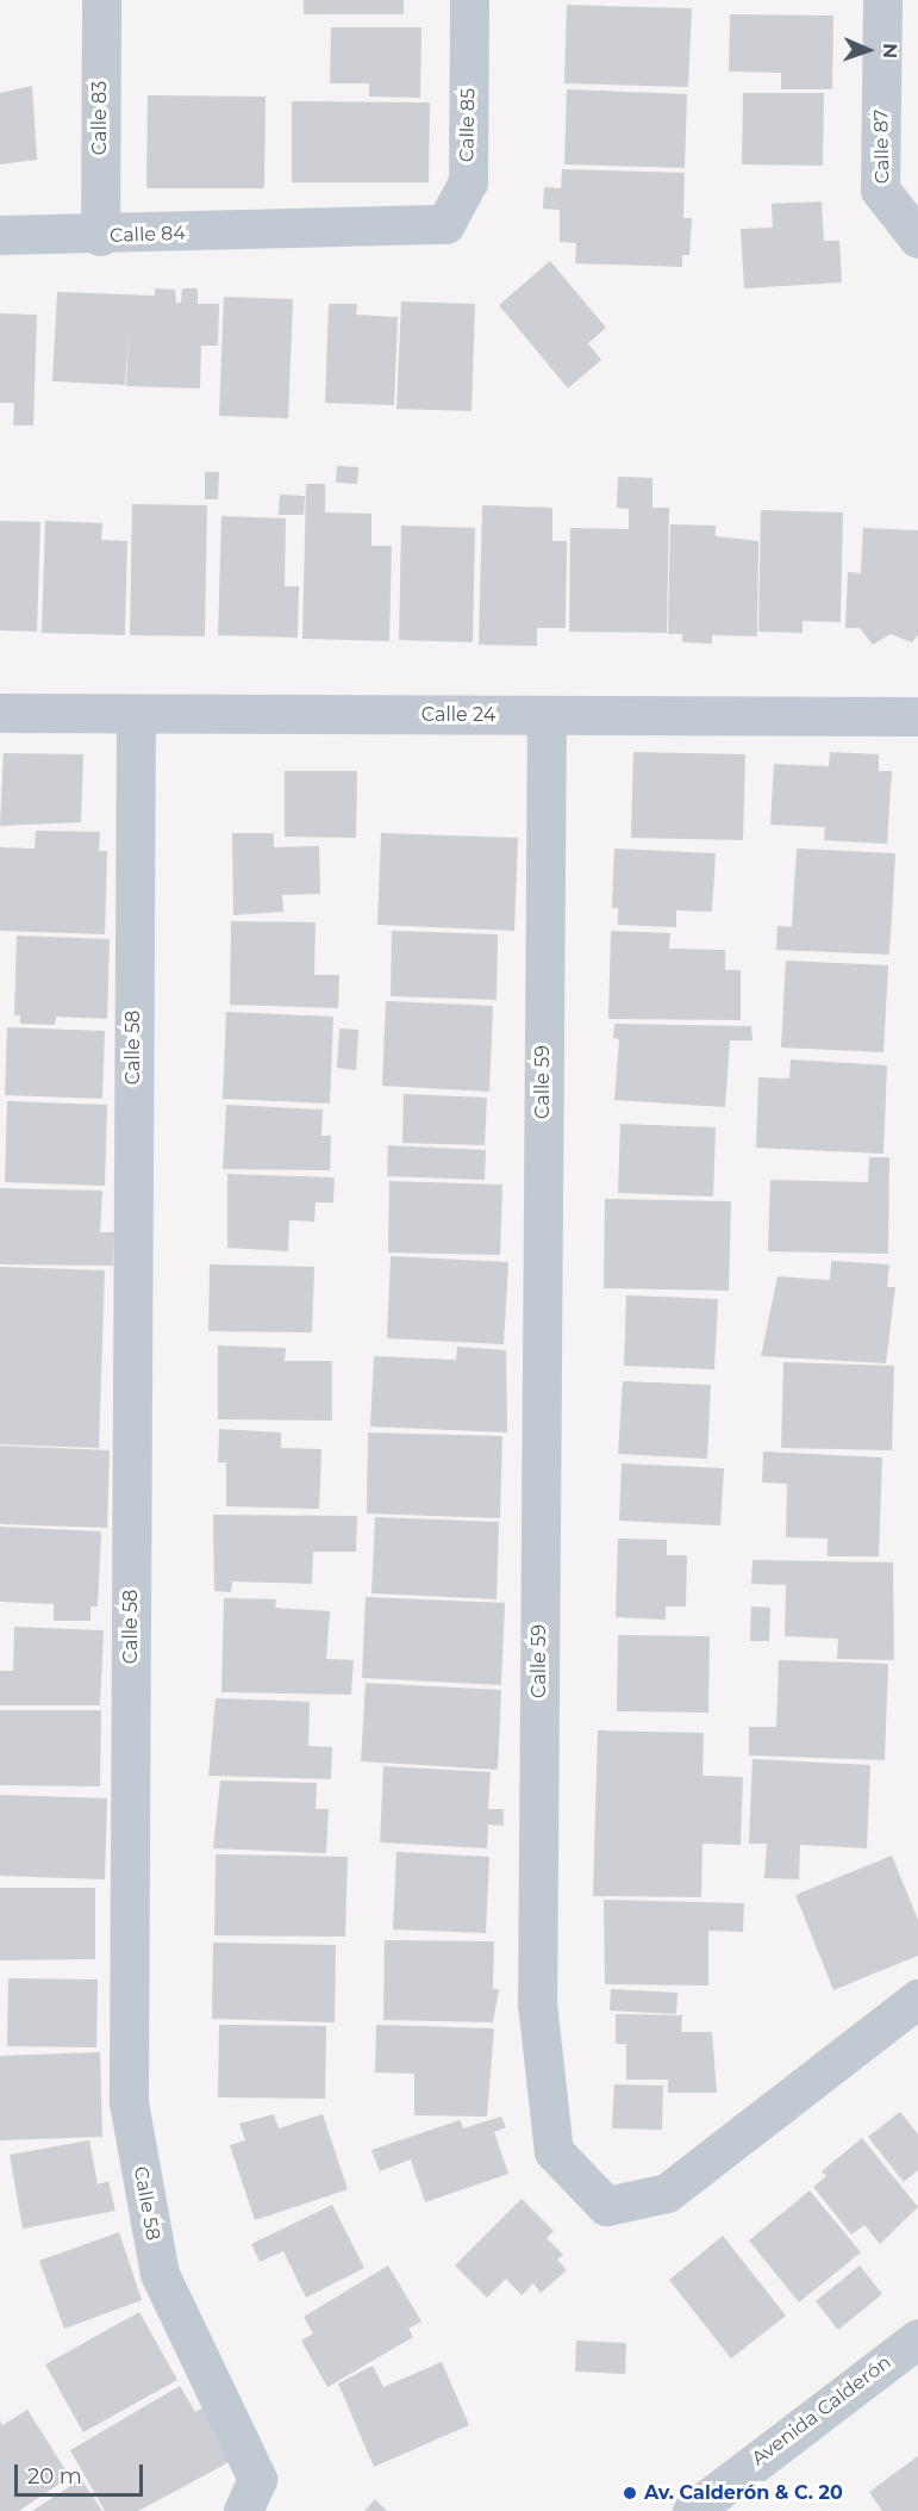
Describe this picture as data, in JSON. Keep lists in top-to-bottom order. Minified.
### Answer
{"streets":{"street":["Calle 83","Calle 85","Calle 87","Calle 84","Calle 24","Calle 58","Calle 59","Avenida Calderón"]},"crossings":[["Calle 83","Calle 84"],["Calle 85","Calle 84"],["Calle 24","Calle 58"],["Calle 24","Calle 59"]],"places":["Av. Calderón & C. 20"],"scale_bar":"20 m","north":"right"}
